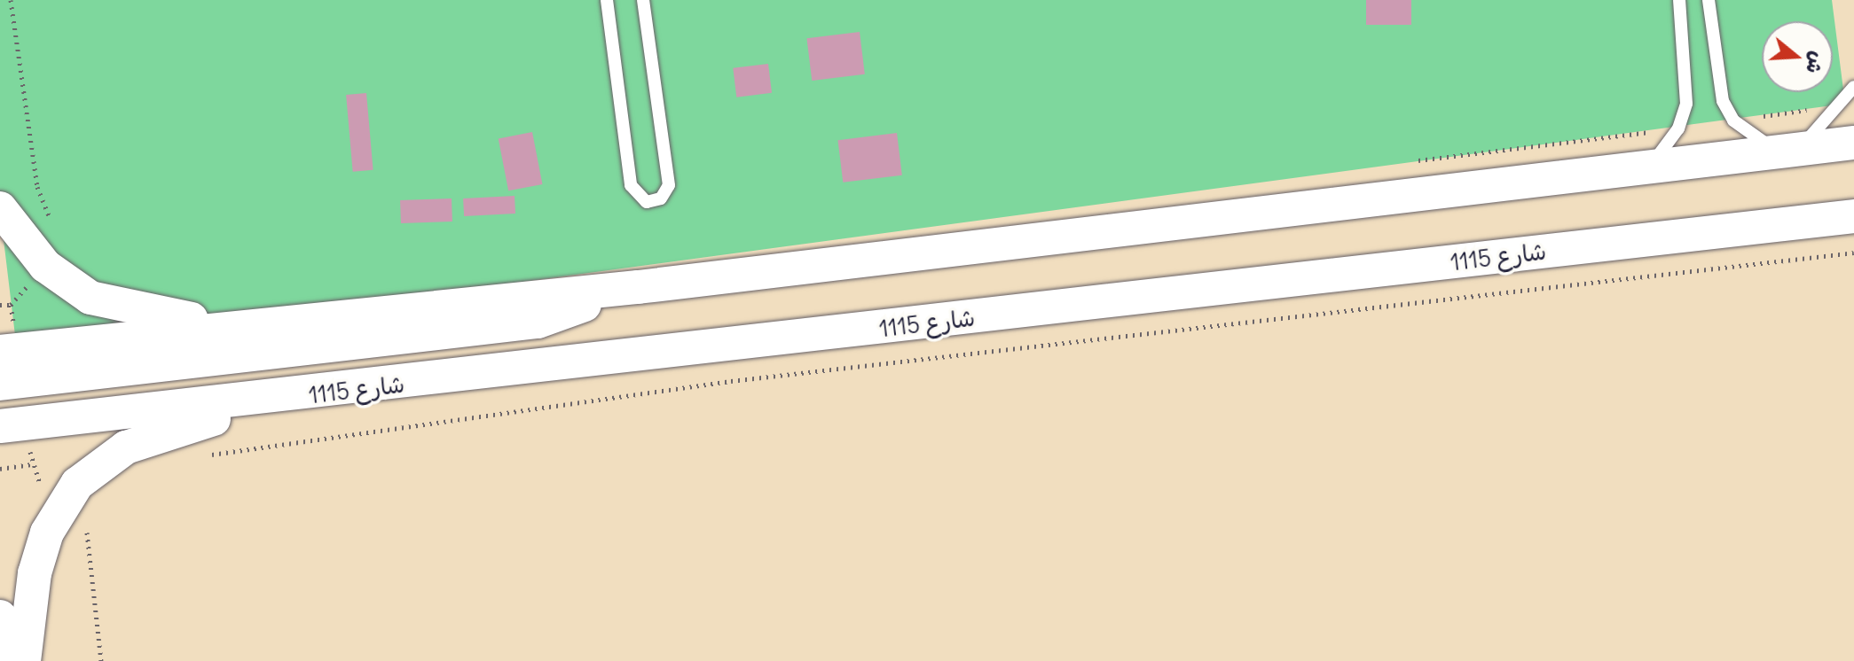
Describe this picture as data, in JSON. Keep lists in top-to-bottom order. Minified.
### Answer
{"streets":{"street":["شارع 1115"]},"north":"right"}
